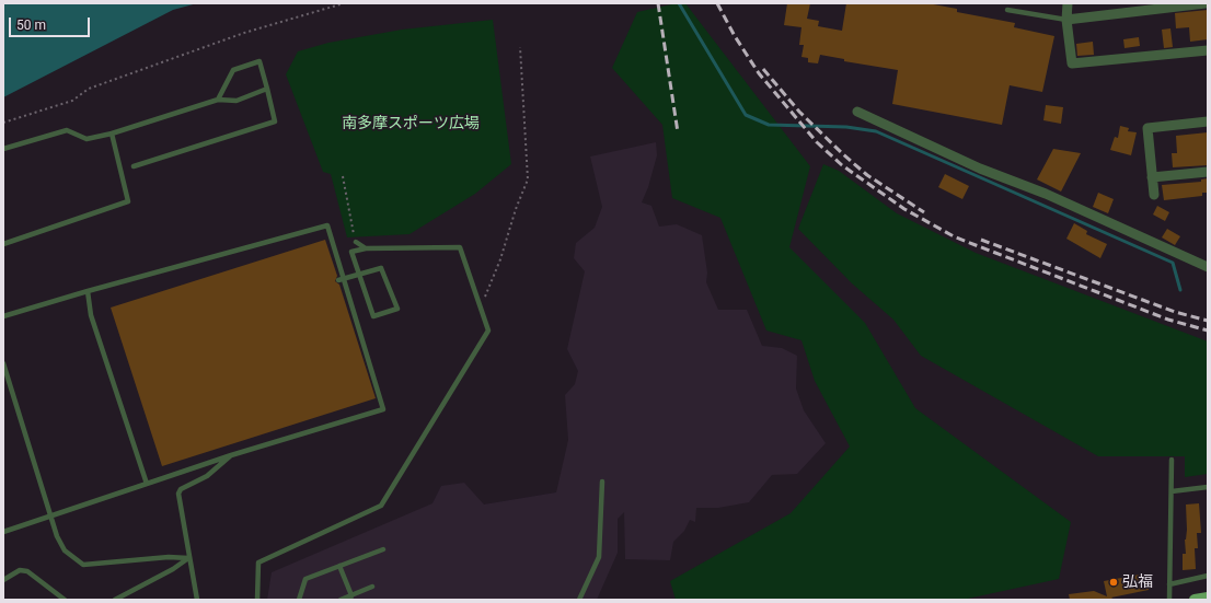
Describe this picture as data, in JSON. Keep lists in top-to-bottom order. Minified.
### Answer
{"parks":["南多摩スポーツ広場"],"places":["弘福"],"scale_bar":"50 m"}
